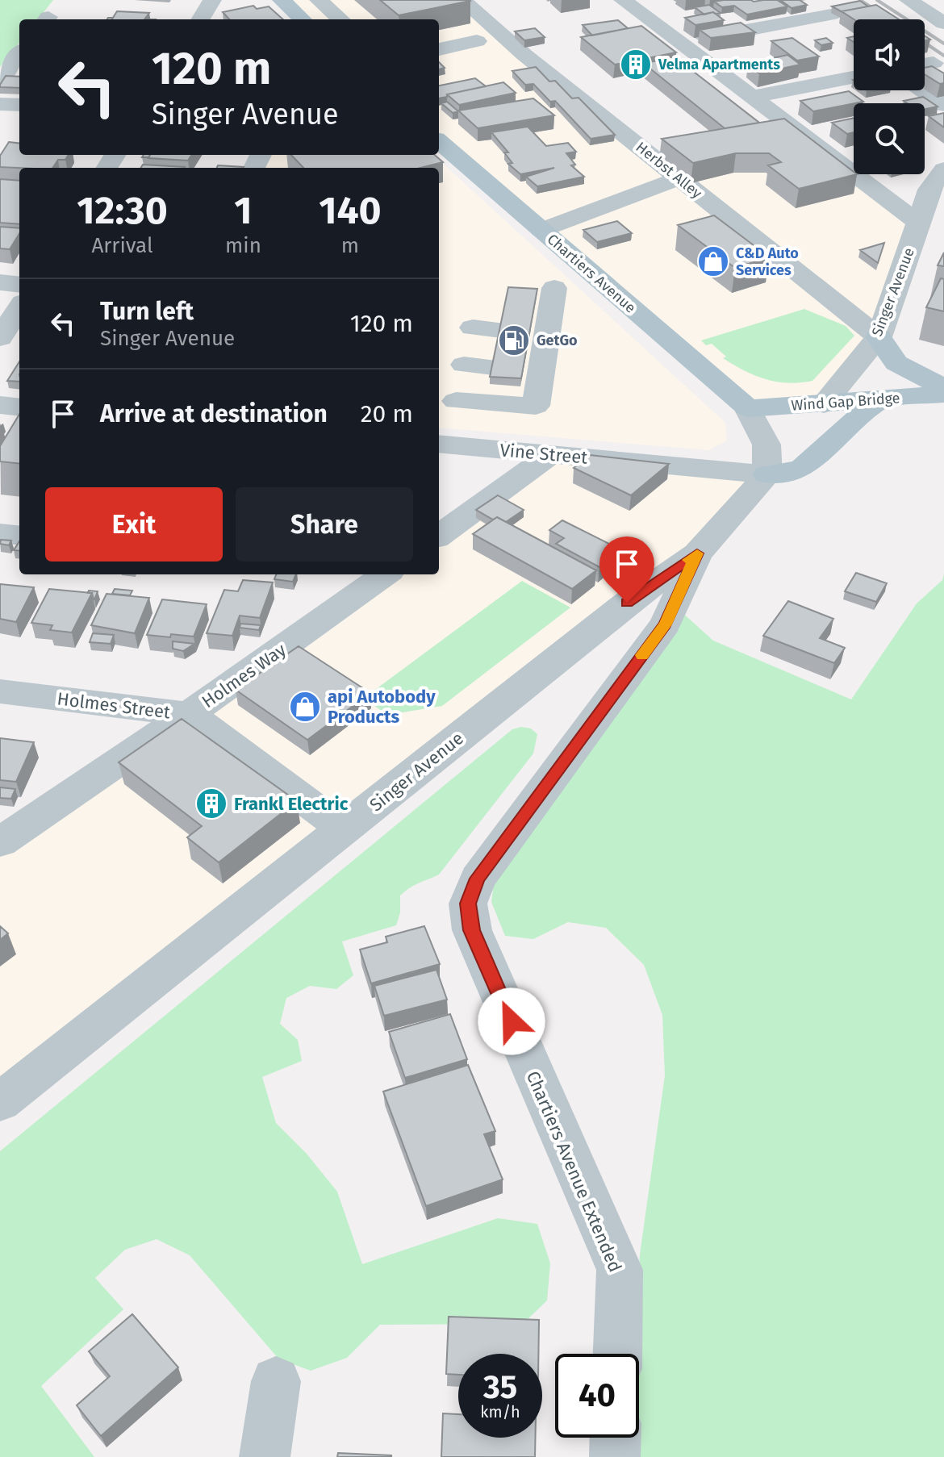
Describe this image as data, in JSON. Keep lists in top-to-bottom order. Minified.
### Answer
{"streets":{"main road":["Chartiers Avenue","Wind Gap Bridge"],"street":["Herbst Alley","Singer Avenue","Vine Street","Holmes Way","Holmes Street","Chartiers Avenue Extended"]},"crossings":[["Herbst Alley","Singer Avenue"],["Chartiers Avenue","Wind Gap Bridge"],["Singer Avenue","Wind Gap Bridge"],["Singer Avenue","Vine Street"],["Singer Avenue","Holmes Street"],["Singer Avenue","Chartiers Avenue Extended"],["Holmes Way","Holmes Street"]],"places":{"building":["Velma Apartments","Frankl Electric"],"shop":["C&D Auto Services","api Autobody Products"],"fuel station":["GetGo"]},"page":{"turn":["120 m","Singer Avenue"],"eta":["12:30","Arrival","1","min","140","m"],"list":[{"name":"Turn left","note":"Singer Avenue","value":"120 m"},{"name":"Arrive at destination","value":"20 m"}],"buttons":["Exit","Share"],"speed":"35 km/h","limit":"40"}}
